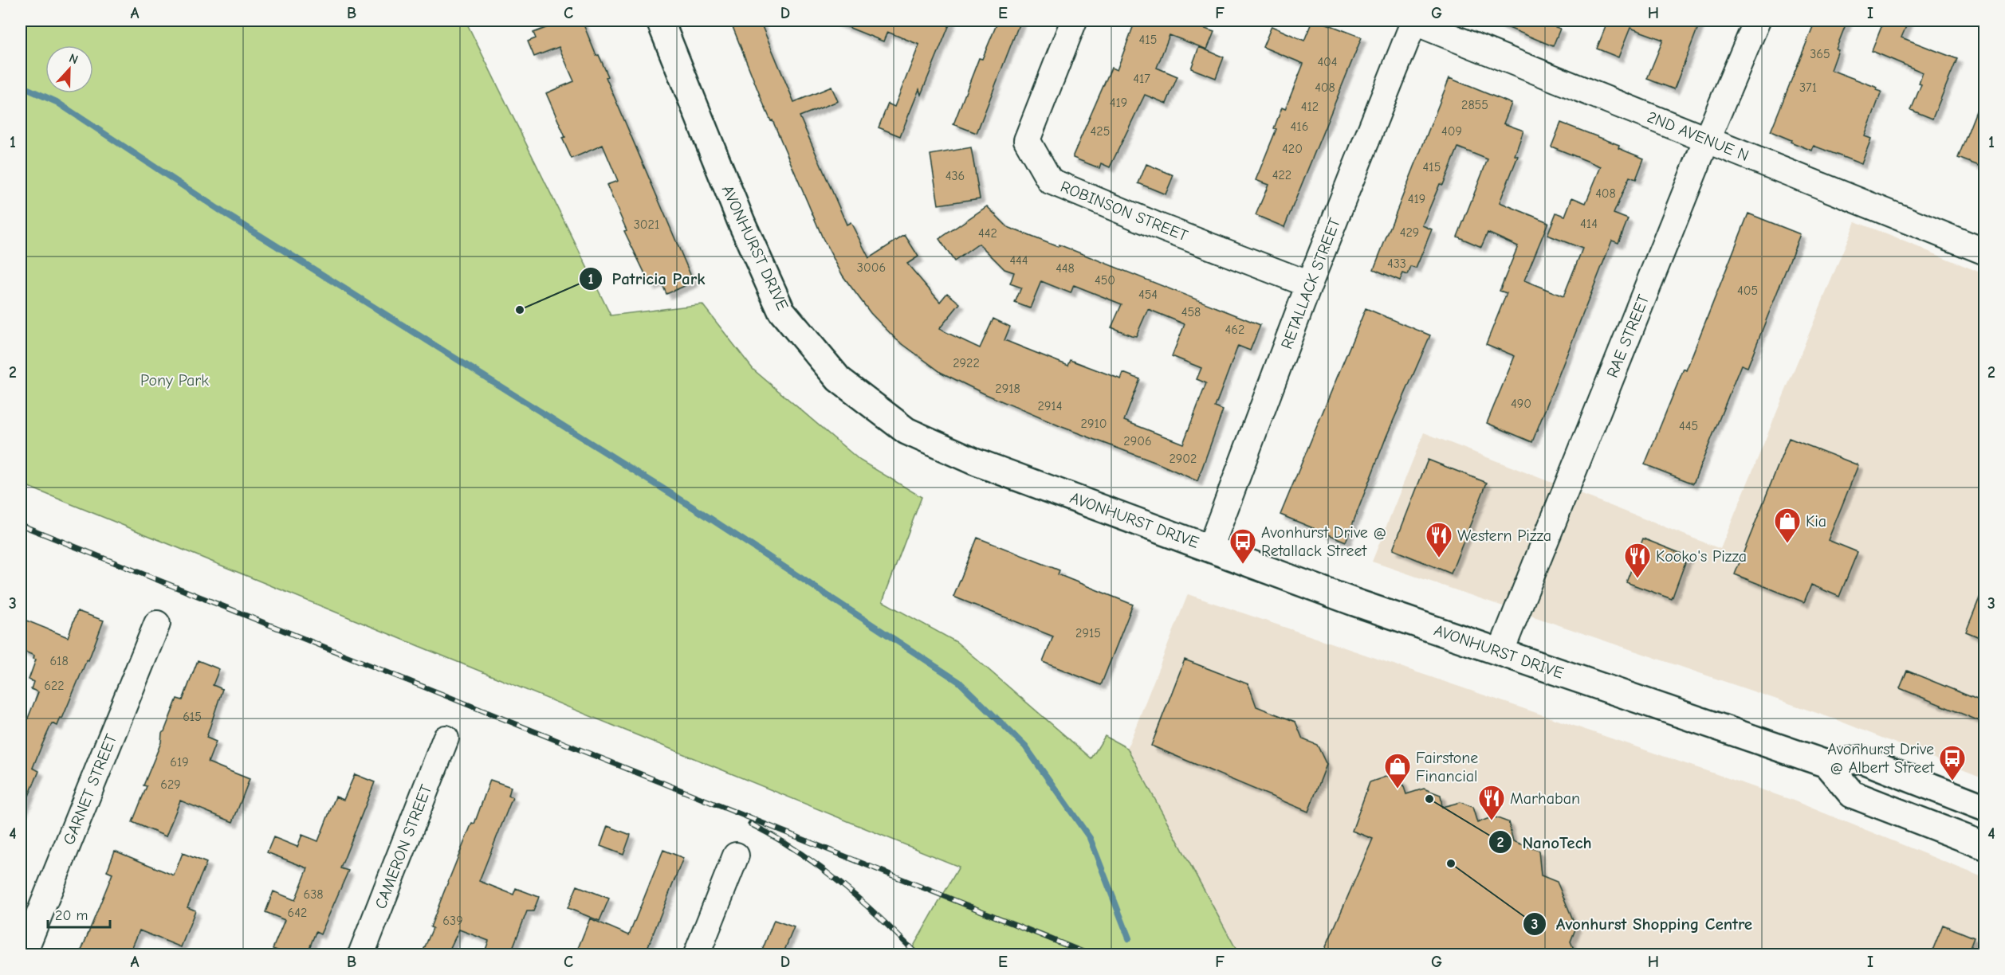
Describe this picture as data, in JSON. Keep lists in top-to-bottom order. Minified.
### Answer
{"streets":{"street":["2ND AVENUE N","ROBINSON STREET","AVONHURST DRIVE","RETALLACK STREET","RAE STREET","GARNET STREET","CAMERON STREET"]},"crossings":[["2ND AVENUE N","RETALLACK STREET"],["2ND AVENUE N","RAE STREET"],["ROBINSON STREET","RETALLACK STREET"],["AVONHURST DRIVE","RETALLACK STREET"],["AVONHURST DRIVE","RAE STREET"]],"parks":["Pony Park"],"places":{"other":["Patricia Park","NanoTech","Avonhurst Shopping Centre"],"shop":["Kia","Fairstone Financial"],"restaurant":["Western Pizza","Kooko's Pizza","Marhaban"],"bus stop":["Avonhurst Drive @ Retallack Street","Avonhurst Drive @ Albert Street"]},"house_numbers":["415","365","404","417","408","371","419","2855","412","416","425","409","420","415","422","436","408","419","414","3021","429","442","444","433","3006","448","450","405","454","458","462","2922","2918","490","2914","2910","445","2906","2902","2915","618","622","615","619","629","638","642","639"],"scale_bar":"20 m","north":"top","grid":{"columns":["A","B","C","D","E","F","G","H","I"],"rows":["1","2","3","4"]}}
